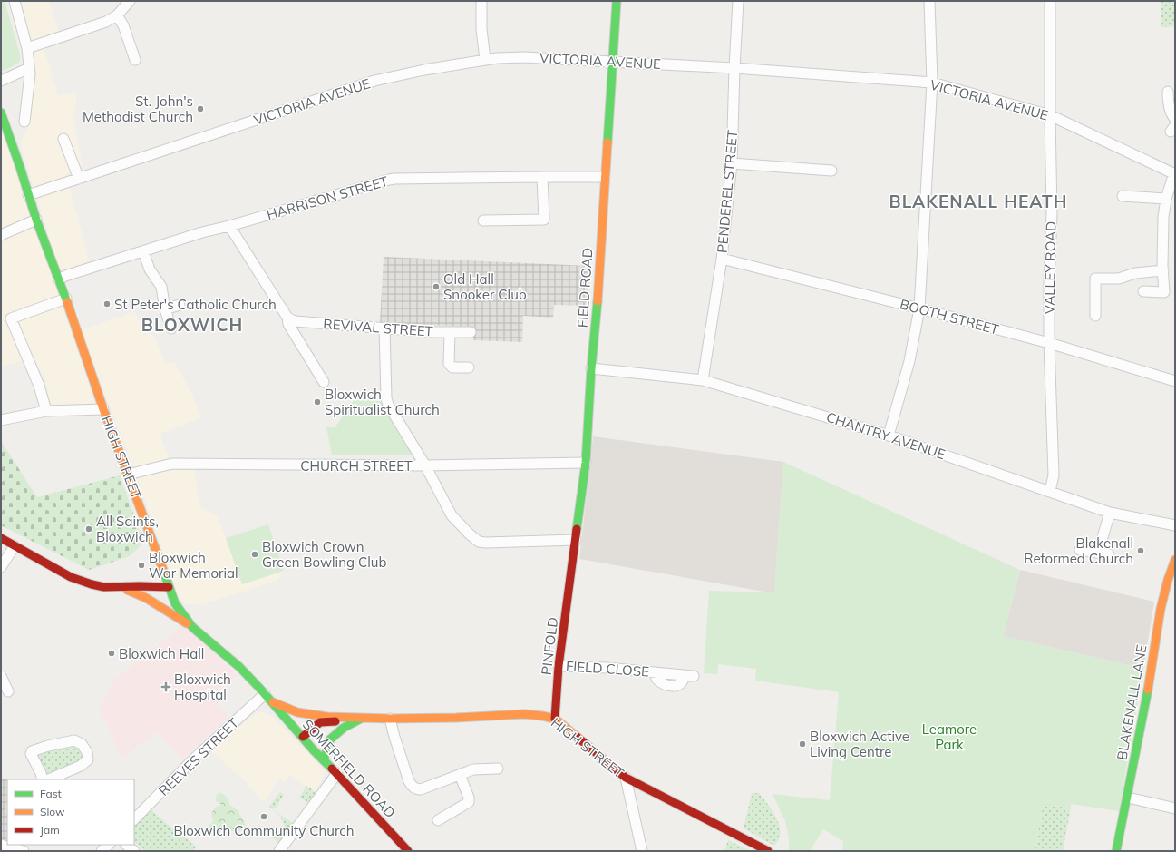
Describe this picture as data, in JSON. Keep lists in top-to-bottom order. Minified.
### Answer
{"streets":{"main road":["FIELD ROAD","HIGH STREET","PINFOLD","BLAKENALL LANE","SOMERFIELD ROAD"],"street":["VICTORIA AVENUE","PENDEREL STREET","HARRISON STREET","VALLEY ROAD","BOOTH STREET","REVIVAL STREET","CHANTRY AVENUE","CHURCH STREET","FIELD CLOSE","REEVES STREET"]},"crossings":[["VICTORIA AVENUE","PENDEREL STREET"],["VICTORIA AVENUE","VALLEY ROAD"],["VICTORIA AVENUE","FIELD ROAD"],["VICTORIA AVENUE","HIGH STREET"],["PENDEREL STREET","BOOTH STREET"],["PENDEREL STREET","CHANTRY AVENUE"],["HARRISON STREET","FIELD ROAD"],["HARRISON STREET","HIGH STREET"],["VALLEY ROAD","BOOTH STREET"],["VALLEY ROAD","CHANTRY AVENUE"],["FIELD ROAD","CHANTRY AVENUE"],["FIELD ROAD","CHURCH STREET"],["FIELD ROAD","PINFOLD"],["HIGH STREET","CHURCH STREET"],["HIGH STREET","PINFOLD"],["HIGH STREET","REEVES STREET"],["HIGH STREET","SOMERFIELD ROAD"],["PINFOLD","FIELD CLOSE"],["REEVES STREET","SOMERFIELD ROAD"]],"districts":["BLAKENALL HEATH","BLOXWICH"],"parks":["Leamore Park"],"places":{"other":["St. John's Methodist Church","Old Hall Snooker Club","St Peter's Catholic Church","Bloxwich Spiritualist Church","All Saints, Bloxwich","Blakenall Reformed Church","Bloxwich Crown Green Bowling Club","Bloxwich War Memorial","Bloxwich Hall","Bloxwich Active Living Centre","Bloxwich Community Church"],"health":["Bloxwich Hospital"]},"legend":["Fast","Slow","Jam"]}
